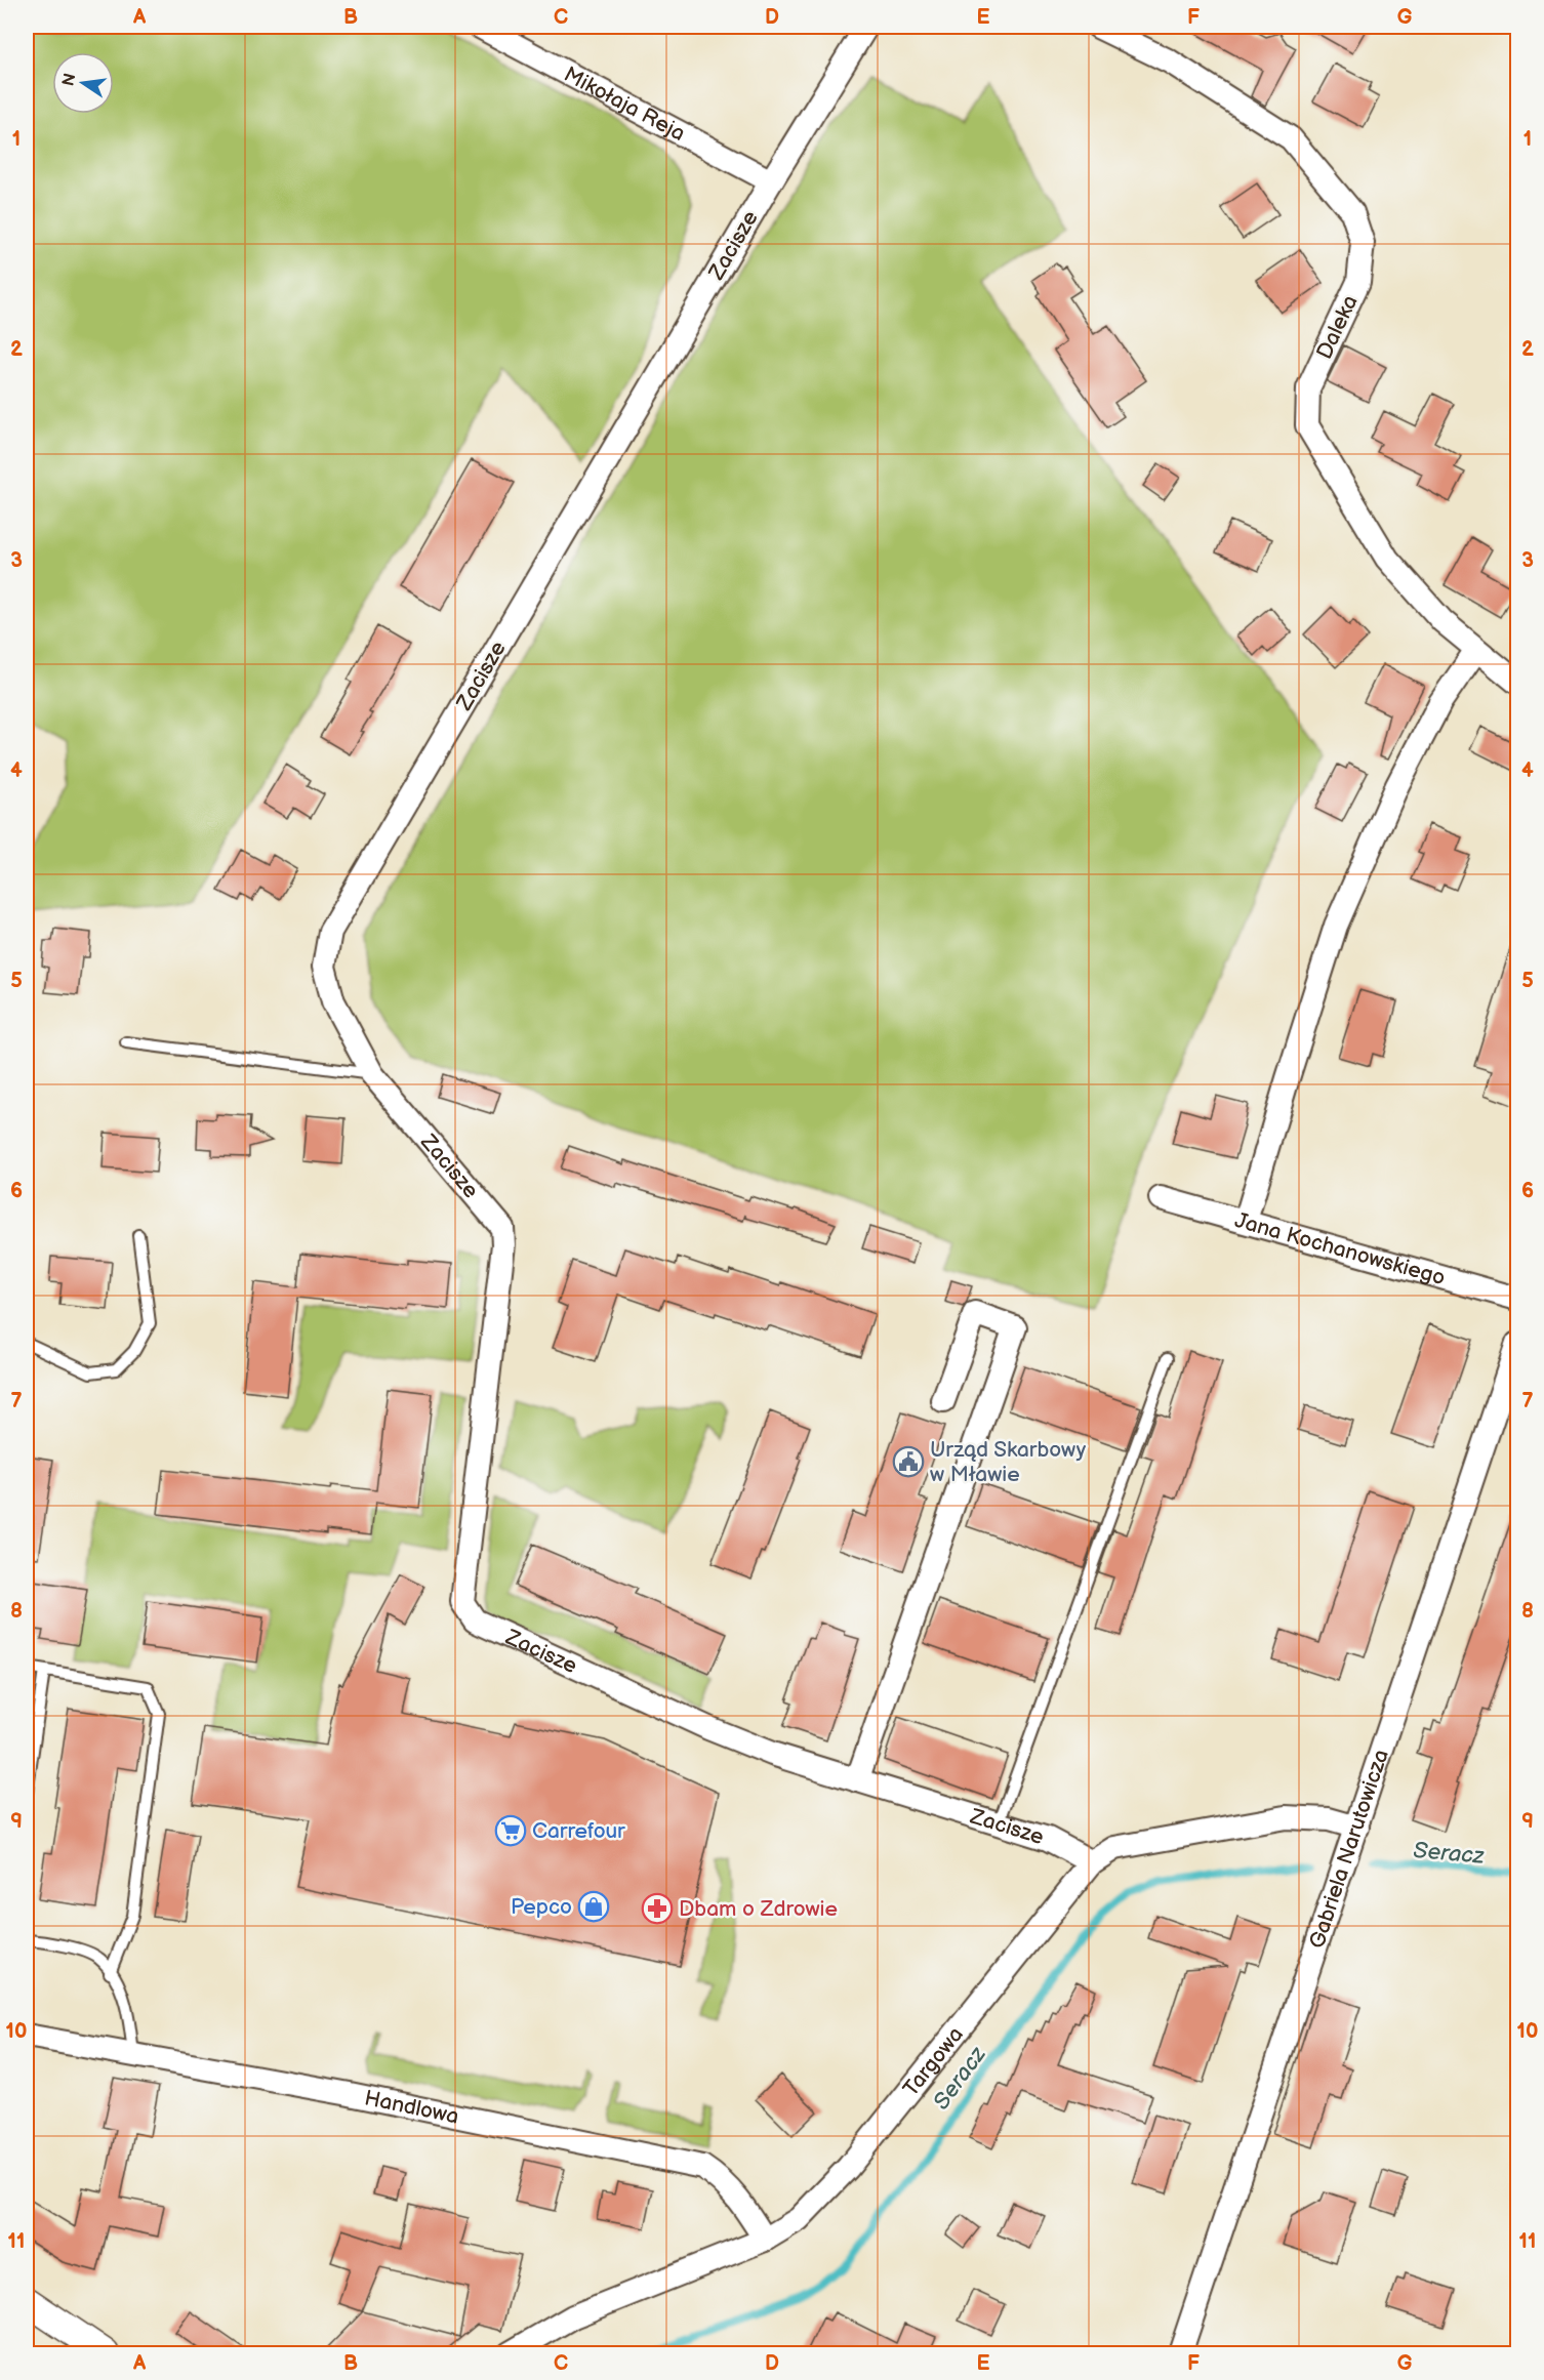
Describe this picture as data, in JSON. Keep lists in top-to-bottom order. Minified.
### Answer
{"streets":{"street":["Mikołaja Reja","Zacisze","Daleka","Jana Kochanowskiego","Gabriela Narutowicza","Targowa","Handlowa"]},"crossings":[["Mikołaja Reja","Zacisze"],["Zacisze","Targowa"],["Gabriela Narutowicza","Targowa"],["Targowa","Handlowa"]],"water":["Seracz"],"places":{"public building":["Urząd Skarbowy w Mławie"],"supermarket":["Carrefour"],"shop":["Pepco"],"pharmacy":["Dbam o Zdrowie"]},"north":"left","grid":{"columns":["A","B","C","D","E","F","G"],"rows":["1","2","3","4","5","6","7","8","9","10","11"]}}
